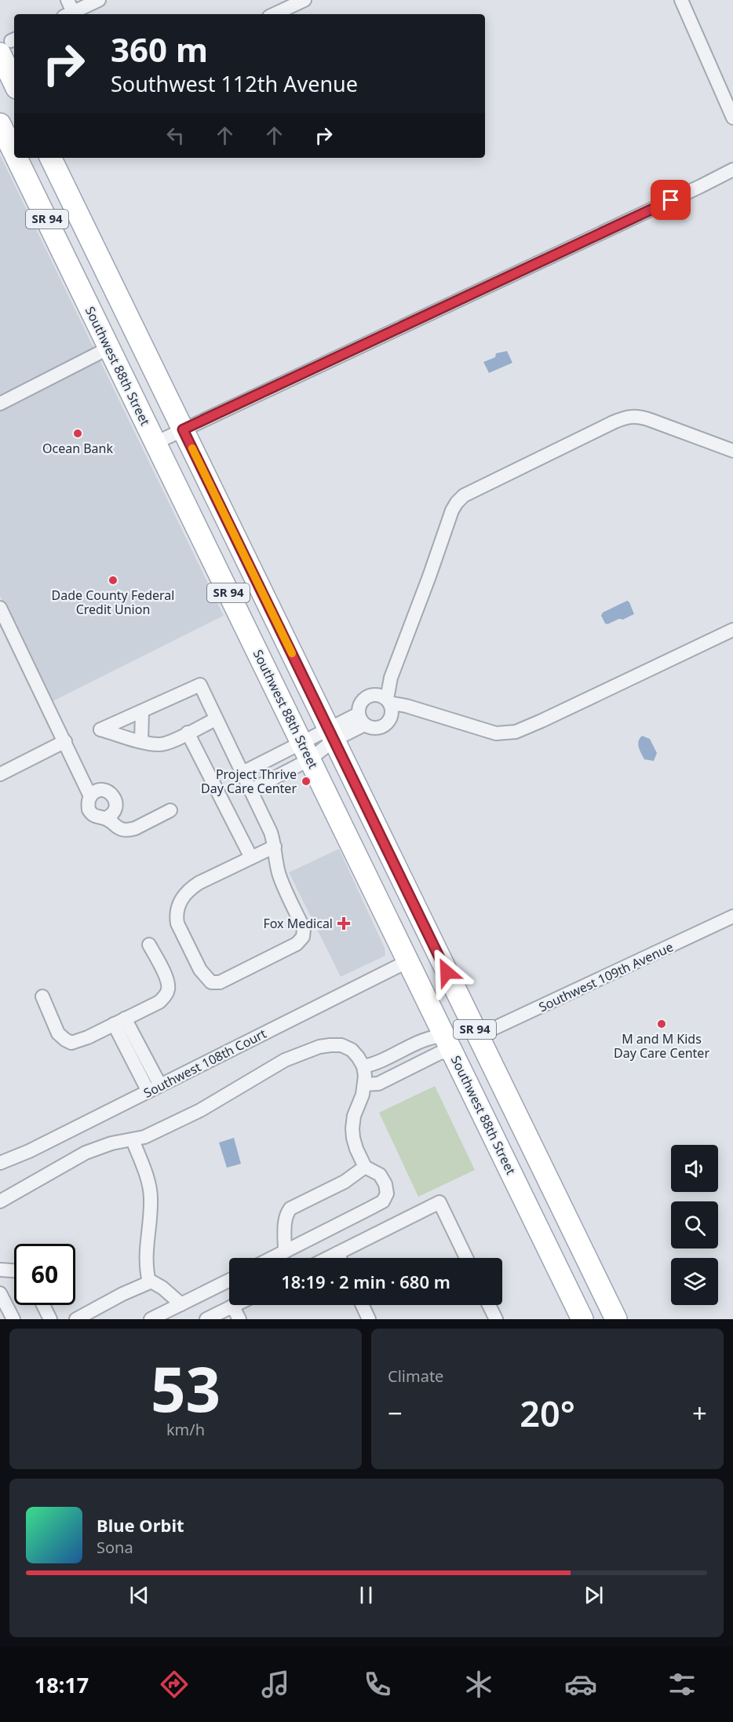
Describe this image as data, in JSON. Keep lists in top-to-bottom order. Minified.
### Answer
{"streets":{"main road":["SR 94","Southwest 88th Street"],"street":["Southwest 109th Avenue","Southwest 108th Court"]},"crossings":[["SR 94","Southwest 109th Avenue"],["Southwest 88th Street","Southwest 108th Court"]],"places":{"other":["Ocean Bank","Dade County Federal Credit Union","Project Thrive Day Care Center","M and M Kids Day Care Center"],"health":["Fox Medical"]},"page":{"turn":["360 m","Southwest 112th Avenue"],"limit":"60","trip":"18:19 · 2 min · 680 m","tile":[["53","km/h"],"Climate"],"heat":["−","20°","+"],"song":["Blue Orbit","Sona"],"tabs":"18:17"}}
